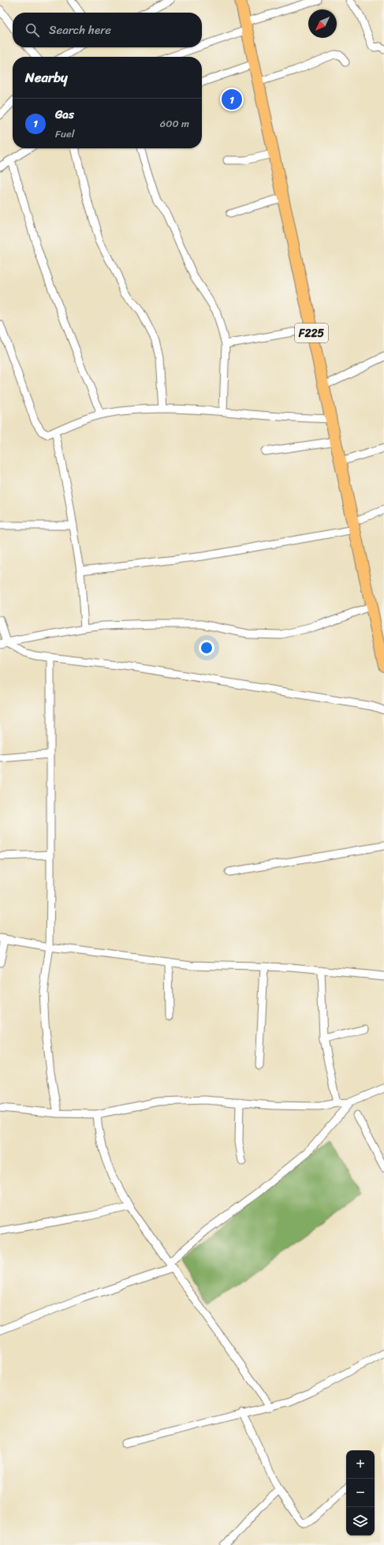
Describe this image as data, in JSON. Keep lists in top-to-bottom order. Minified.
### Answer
{"streets":{"main road":["F225"]},"north":"bottom left","page":{"search":"Search here","heading":"Nearby","pins":"1","list":[{"mark":"1","name":"Gas","note":"Fuel","value":"600 m"}],"map_buttons":["+","−"]}}
